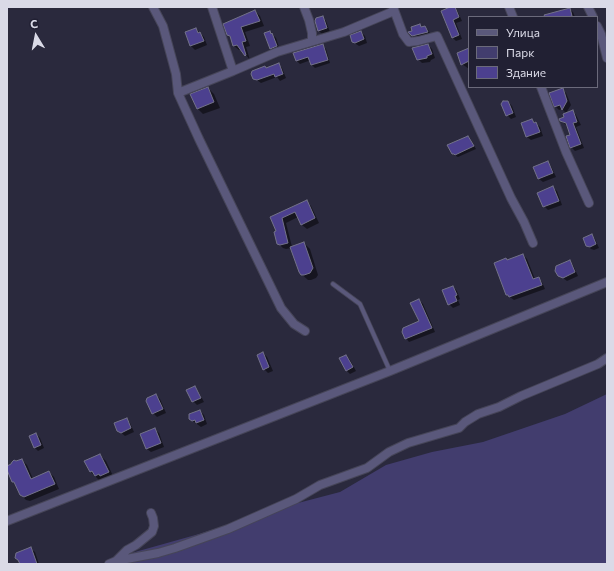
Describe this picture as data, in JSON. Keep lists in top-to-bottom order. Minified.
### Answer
{"legend":["Улица","Парк","Здание"],"north":"top"}
